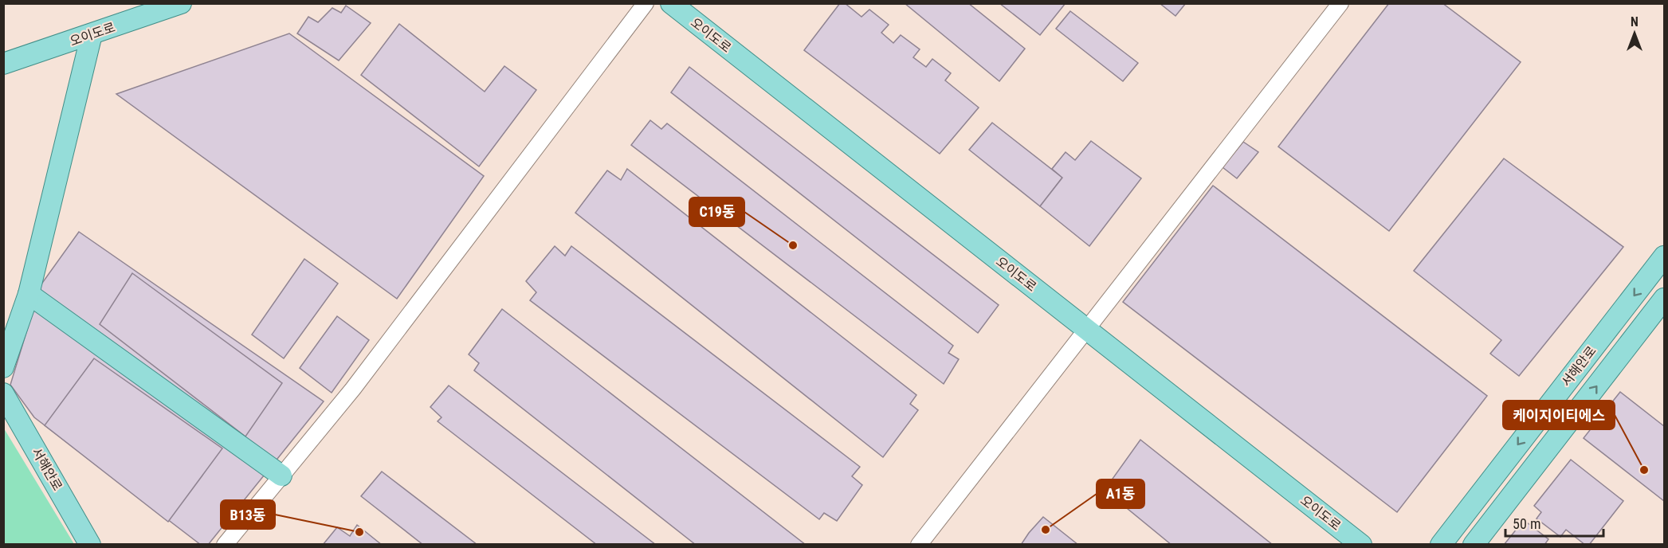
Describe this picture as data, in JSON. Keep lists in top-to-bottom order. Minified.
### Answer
{"streets":{"main road":["오이도로","서해안로"]},"places":["C19동","케이지이티에스","A1동","B13동"],"scale_bar":"50 m","north":"top"}
